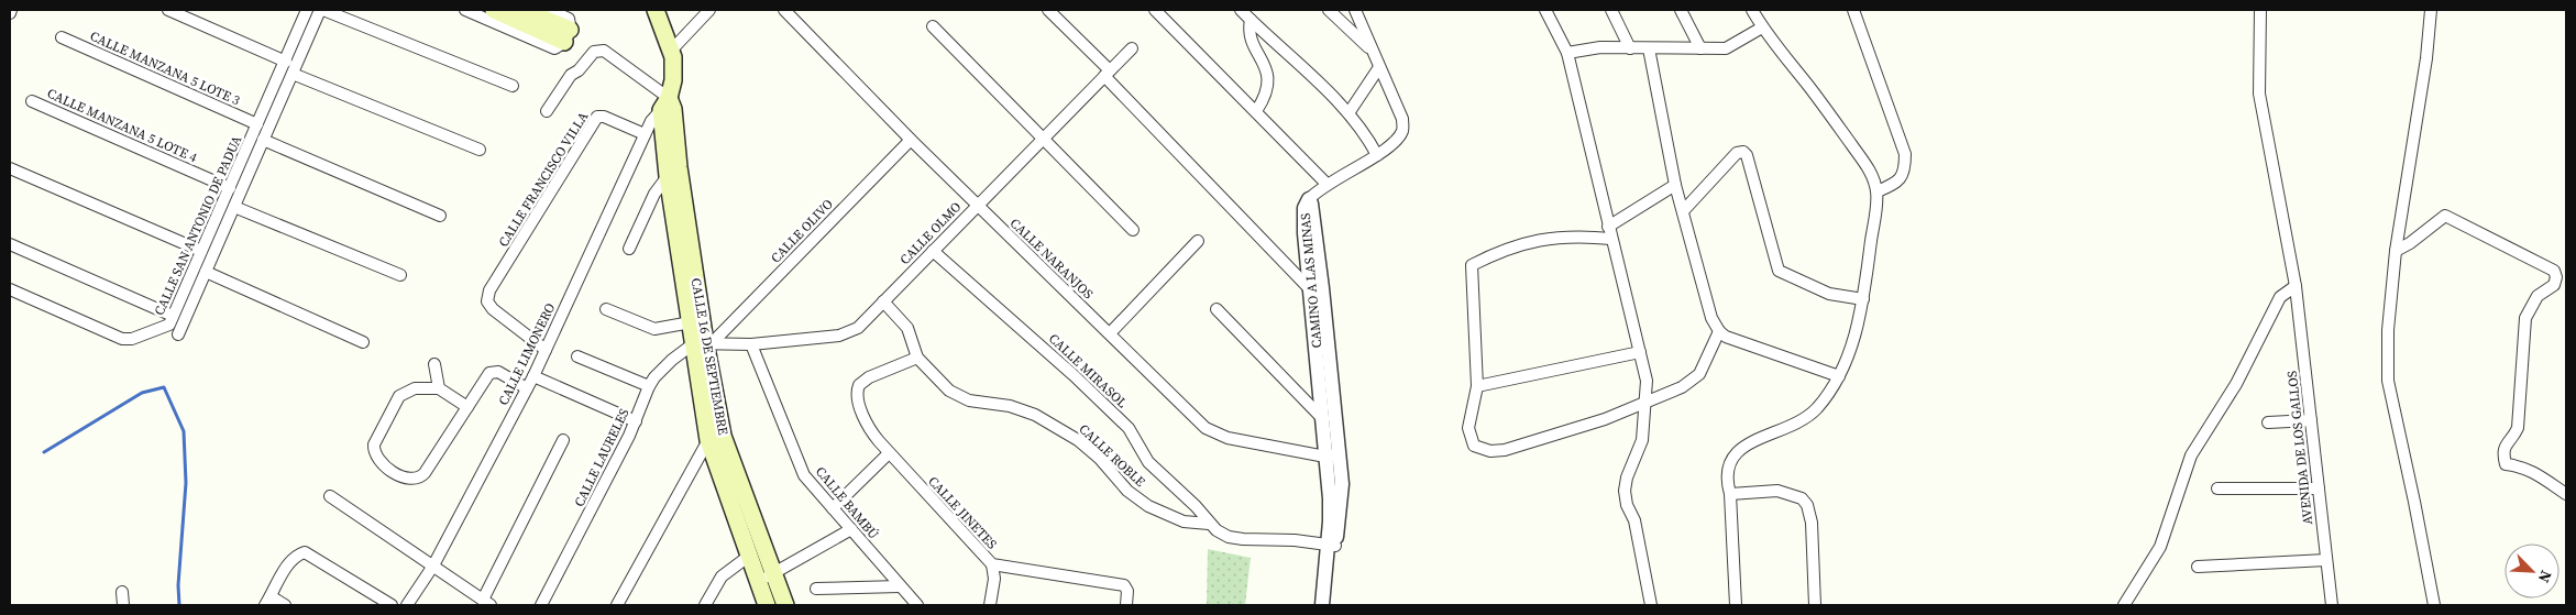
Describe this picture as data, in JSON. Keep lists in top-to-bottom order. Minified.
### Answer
{"streets":{"main road":["CALLE 16 DE SEPTIEMBRE"],"street":["CALLE MANZANA 5 LOTE 3","CALLE MANZANA 5 LOTE 4","CALLE FRANCISCO VILLA","CALLE SAN ANTONIO DE PADUA","CALLE OLIVO","CALLE OLMO","CALLE NARANJOS","CAMINO A LAS MINAS","CALLE LIMONERO","CALLE MIRASOL","AVENIDA DE LOS GALLOS","CALLE ROBLE","CALLE LAURELES","CALLE BAMBÚ","CALLE JINETES"]},"crossings":[["CALLE MANZANA 5 LOTE 3","CALLE SAN ANTONIO DE PADUA"],["CALLE MANZANA 5 LOTE 4","CALLE SAN ANTONIO DE PADUA"],["CALLE FRANCISCO VILLA","CALLE LIMONERO"],["CALLE OLIVO","CALLE OLMO"],["CALLE OLIVO","CALLE NARANJOS"],["CALLE OLIVO","CALLE 16 DE SEPTIEMBRE"],["CALLE OLIVO","CALLE LAURELES"],["CALLE OLMO","CALLE NARANJOS"],["CALLE OLMO","CALLE 16 DE SEPTIEMBRE"],["CALLE OLMO","CALLE MIRASOL"],["CALLE OLMO","CALLE ROBLE"],["CALLE OLMO","CALLE LAURELES"],["CALLE OLMO","CALLE BAMBÚ"],["CALLE NARANJOS","CAMINO A LAS MINAS"],["CAMINO A LAS MINAS","CALLE ROBLE"],["CALLE LIMONERO","CALLE 16 DE SEPTIEMBRE"],["CALLE 16 DE SEPTIEMBRE","CALLE LAURELES"],["CALLE MIRASOL","CALLE ROBLE"],["CALLE ROBLE","CALLE JINETES"]],"north":"bottom right"}
